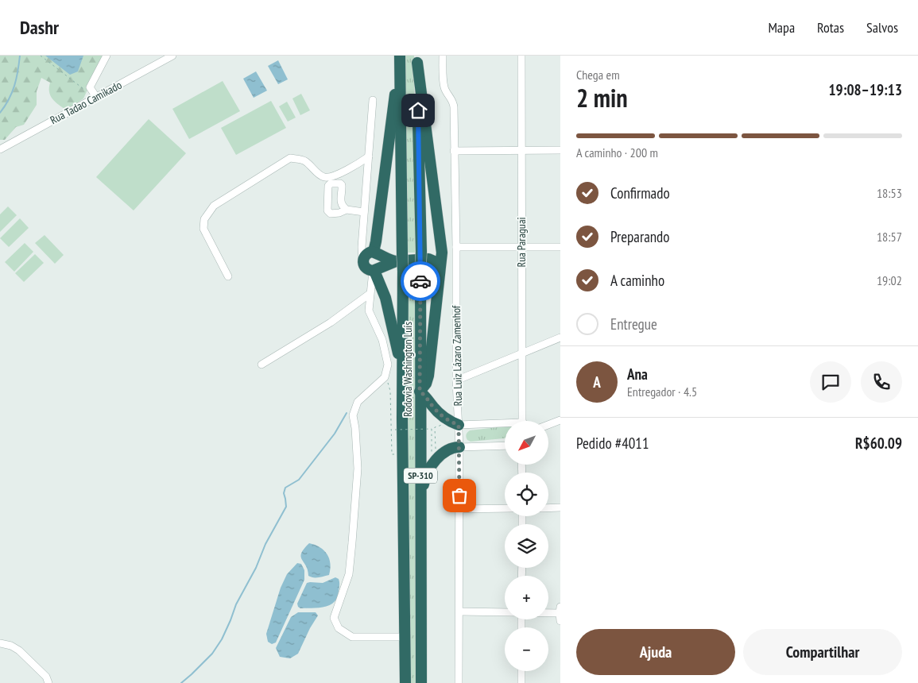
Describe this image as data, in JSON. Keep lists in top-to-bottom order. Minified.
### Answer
{"streets":{"highway":["Rodovia Washington Luís","SP-310"],"street":["Rua Tadao Camikado","Rua Paraguai","Rua Luiz Lázaro Zamenhof"]},"north":"bottom left","page":{"header":"Dashr","nav":["Mapa","Rotas","Salvos"],"heading":["2 min","Chega em","19:08–19:13"],"panel":["Ana","Entregador · 4.5","Pedido #4011","R$60.09"],"bar":"A caminho · 200 m","list":[["Confirmado","18:53"],["Preparando","18:57"],["A caminho","19:02"],"Entregue"],"round":"A","map_buttons":["+","−"],"buttons":["Ajuda","Compartilhar"]}}
